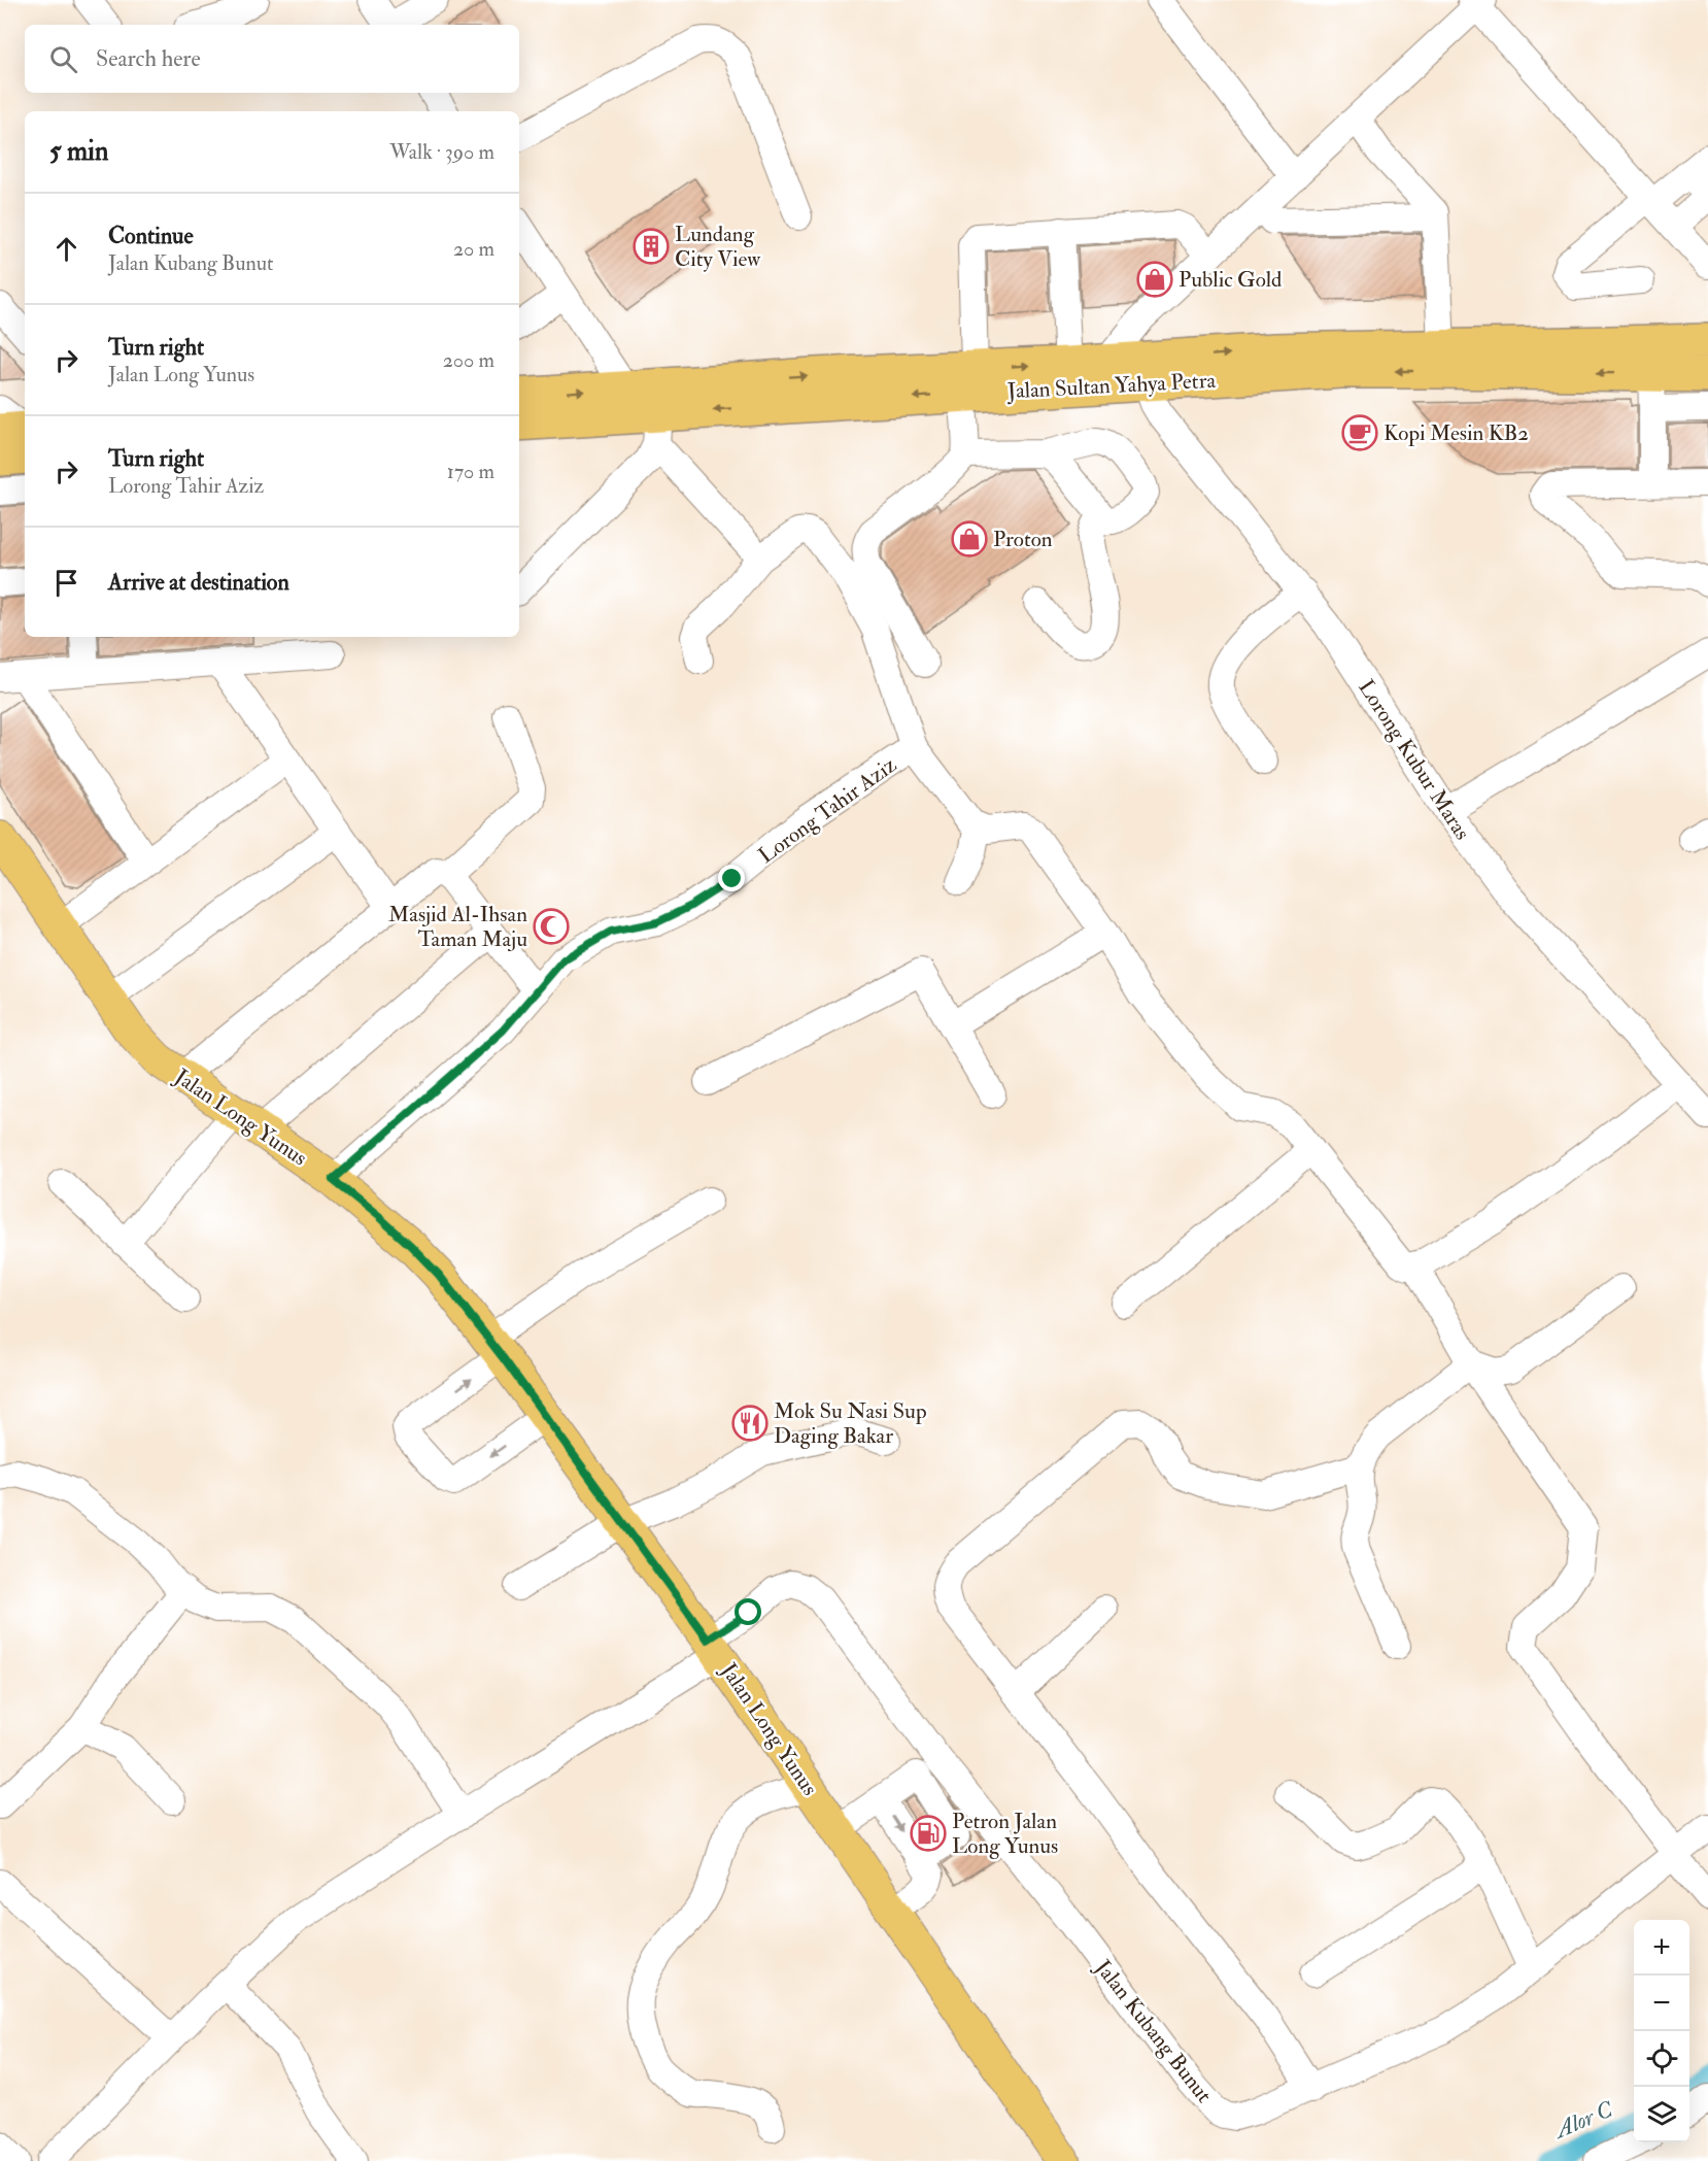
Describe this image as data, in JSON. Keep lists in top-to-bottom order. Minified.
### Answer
{"streets":{"highway":["Jalan Sultan Yahya Petra"],"main road":["Jalan Long Yunus"],"street":["Lorong Kubur Maras","Lorong Tahir Aziz","Jalan Kubang Bunut"]},"crossings":[["Jalan Sultan Yahya Petra","Lorong Kubur Maras"],["Lorong Tahir Aziz","Jalan Long Yunus"],["Jalan Long Yunus","Jalan Kubang Bunut"]],"water":["Alor C"],"places":{"building":["Lundang City View"],"shop":["Public Gold","Proton"],"cafe":["Kopi Mesin KB2"],"mosque":["Masjid Al-Ihsan Taman Maju"],"restaurant":["Mok Su Nasi Sup Daging Bakar"],"fuel station":["Petron Jalan Long Yunus"]},"page":{"search":"Search here","heading":["5 min","Walk · 390 m"],"list":[["Continue","Jalan Kubang Bunut","20 m"],["Turn right","Jalan Long Yunus","200 m"],["Turn right","Lorong Tahir Aziz","170 m"],"Arrive at destination"],"map_buttons":["+","−"]}}
